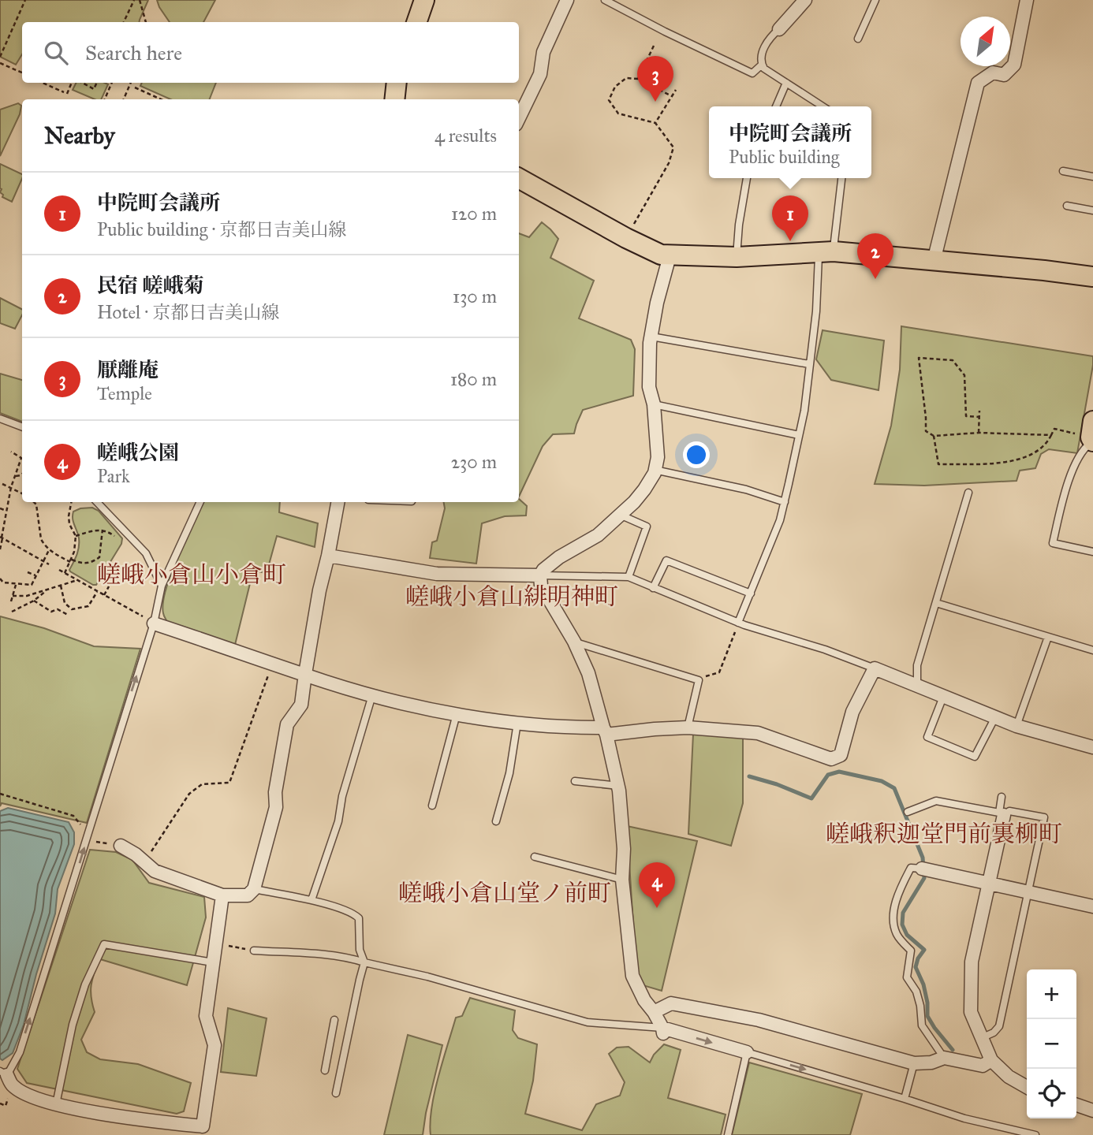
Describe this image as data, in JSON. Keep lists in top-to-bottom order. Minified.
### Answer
{"districts":["嵯峨小倉山小倉町","嵯峨小倉山緋明神町","嵯峨釈迦堂門前裏柳町","嵯峨小倉山堂ノ前町"],"north":"top right","page":{"search":"Search here","pins":["3","1","2","4"],"heading":["Nearby","4 results"],"popup":["中院町会議所","Public building"],"list":[{"mark":"1","name":"中院町会議所","note":"Public building · 京都日吉美山線","value":"120 m"},{"mark":"2","name":"民宿 嵯峨菊","note":"Hotel · 京都日吉美山線","value":"130 m"},{"mark":"3","name":"厭離庵","note":"Temple","value":"180 m"},{"mark":"4","name":"嵯峨公園","note":"Park","value":"230 m"}],"map_buttons":["+","−"]}}
